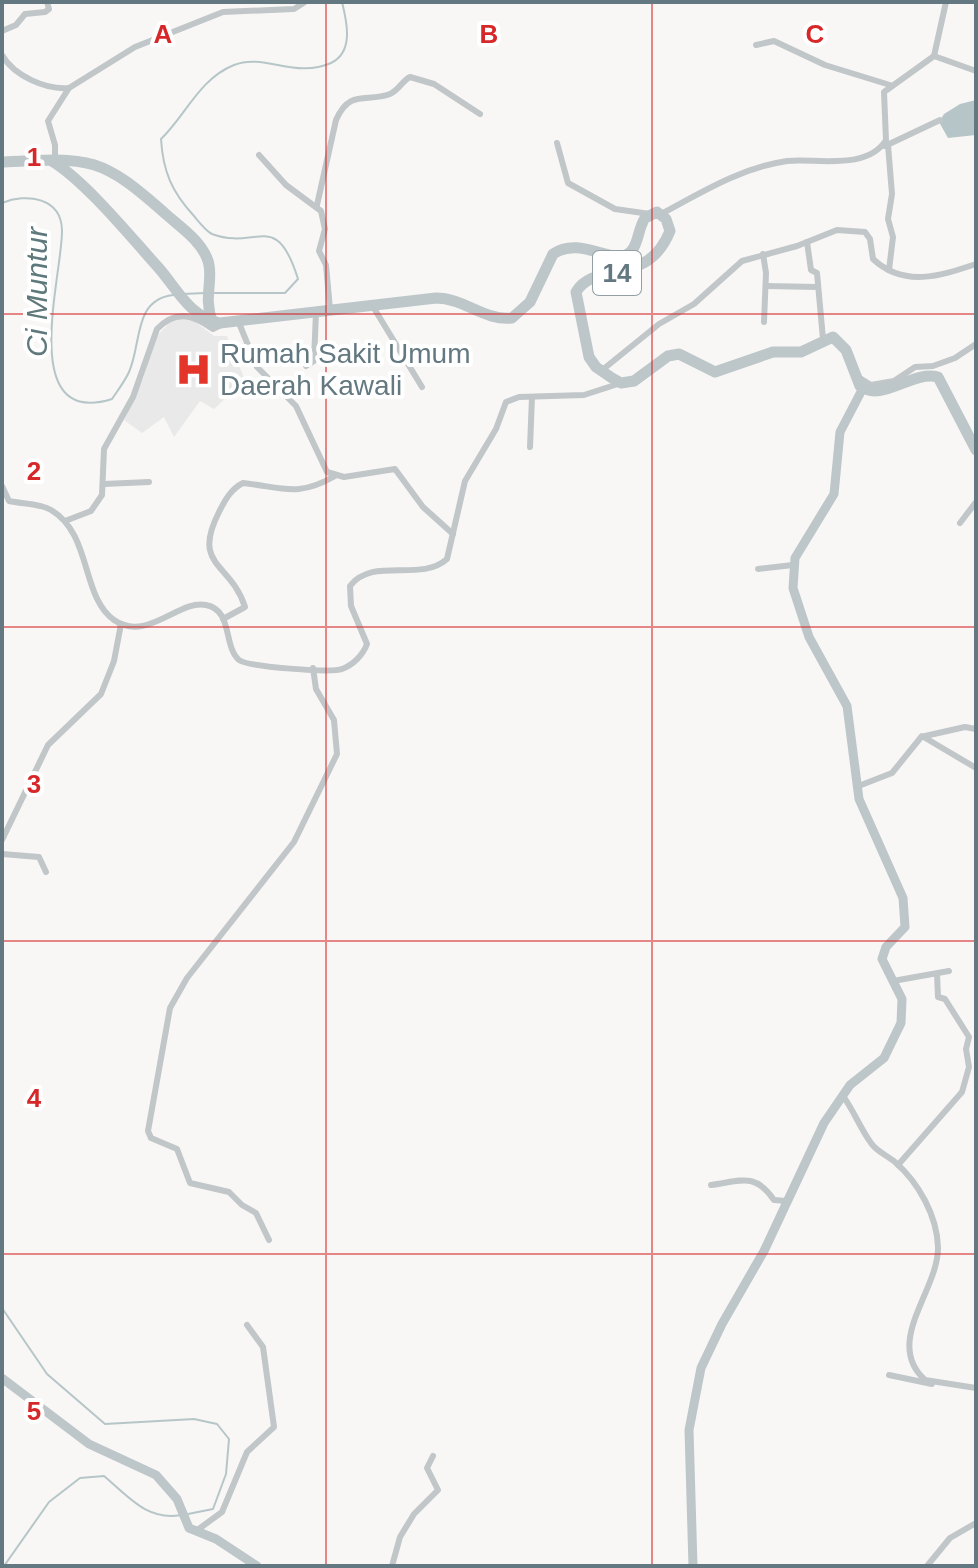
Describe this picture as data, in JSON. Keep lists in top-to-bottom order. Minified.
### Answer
{"streets":{"highway":["14"]},"water":["Ci Muntur"],"places":{"hospital":["Rumah Sakit Umum Daerah Kawali"]},"grid":{"columns":["A","B","C"],"rows":["1","2","3","4","5"]}}
